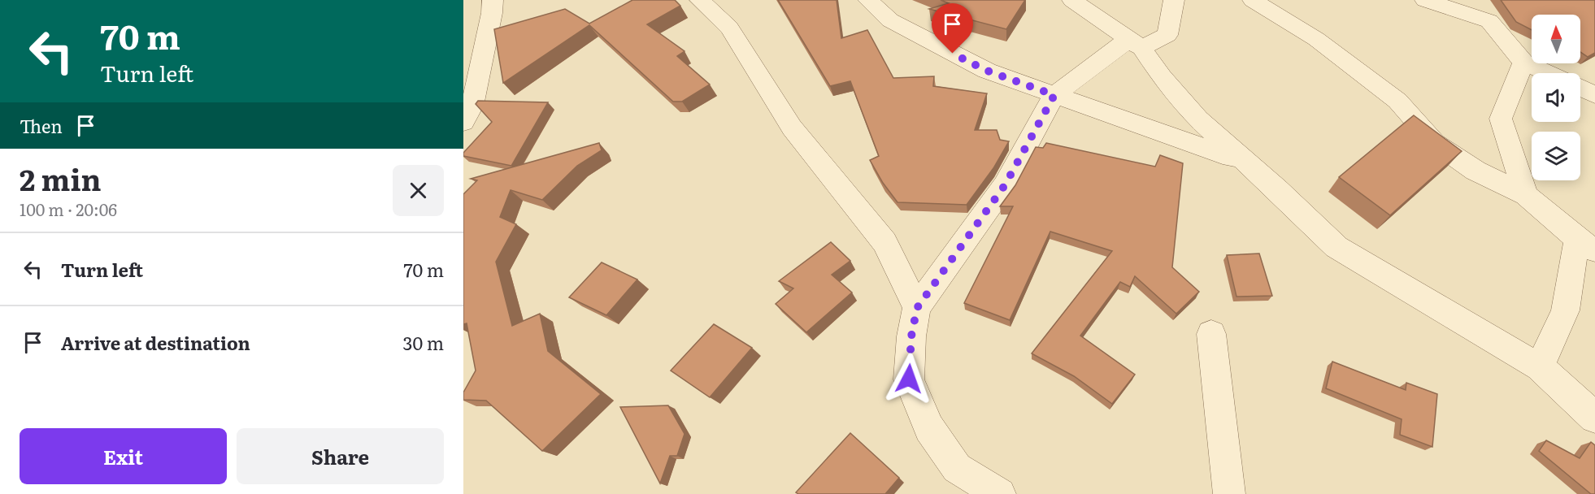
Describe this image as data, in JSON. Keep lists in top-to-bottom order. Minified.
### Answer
{"north":"top","page":{"turn":["70 m","Turn left"],"then":"Then","heading":["2 min","100 m · 20:06"],"list":[{"name":"Turn left","value":"70 m"},{"name":"Arrive at destination","value":"30 m"}],"buttons":["Exit","Share"]}}
